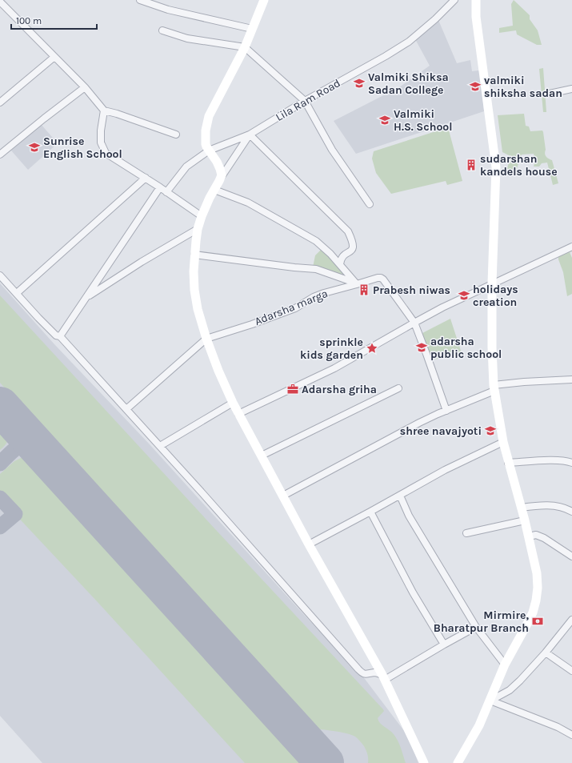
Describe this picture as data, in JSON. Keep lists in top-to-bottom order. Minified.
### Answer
{"streets":{"street":["Lila Ram Road","Adarsha marga"]},"places":{"school or university":["Valmiki Shiksa Sadan College","valmiki shiksha sadan","Valmiki H.S. School","Sunrise English School","holidays creation","adarsha public school","shree navajyoti"],"building":["sudarshan kandels house","Prabesh niwas"],"place":["sprinkle kids garden"],"office":["Adarsha griha"],"bank":["Mirmire, Bharatpur Branch"]},"scale_bar":"100 m"}
